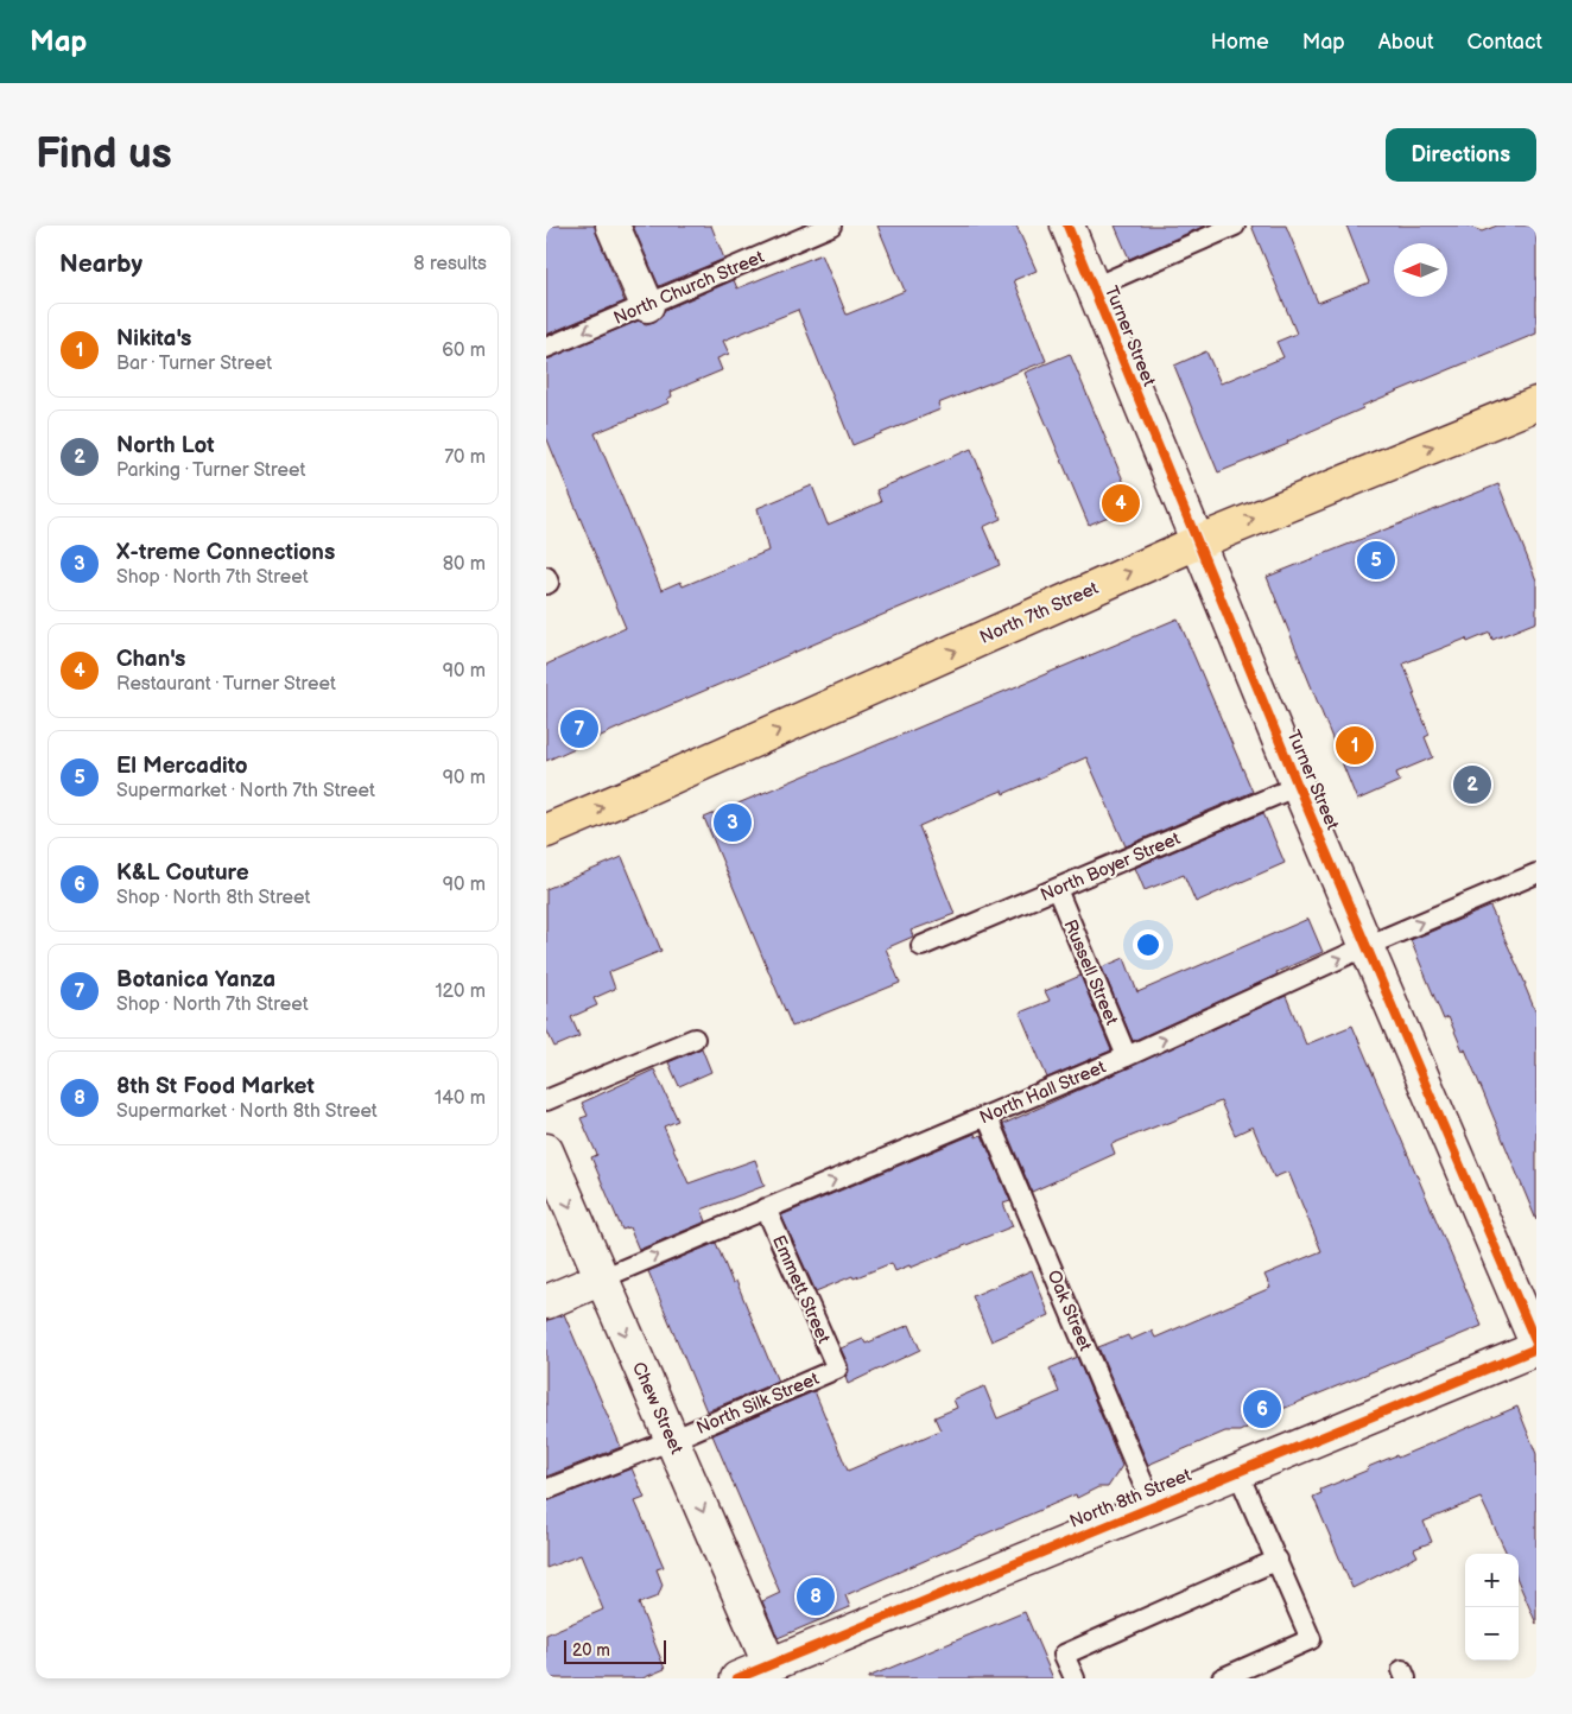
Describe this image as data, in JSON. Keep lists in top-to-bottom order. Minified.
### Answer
{"streets":{"main road":["North 7th Street"],"street":["Turner Street","North Hall Street","Chew Street","North 8th Street"],"lane":["North Church Street","North Boyer Street","Russell Street","Emmett Street","Oak Street","North Silk Street"]},"crossings":[["Turner Street","North 7th Street"],["Turner Street","North Boyer Street"],["Turner Street","North Hall Street"],["North Boyer Street","Russell Street"],["Russell Street","North Hall Street"],["North Hall Street","Emmett Street"],["North Hall Street","Oak Street"],["North Hall Street","Chew Street"],["Emmett Street","North Silk Street"],["Oak Street","North 8th Street"],["North Silk Street","Chew Street"],["Chew Street","North 8th Street"]],"one_way":["North 7th Street","North Hall Street","Chew Street"],"scale_bar":"20 m","north":"left","page":{"header":"Map","nav":["Home","Map","About","Contact"],"buttons":"Directions","title":"Find us","heading":["Nearby","8 results"],"list":[{"mark":"1","name":"Nikita's","note":"Bar · Turner Street","value":"60 m"},{"mark":"2","name":"North Lot","note":"Parking · Turner Street","value":"70 m"},{"mark":"3","name":"X-treme Connections","note":"Shop · North 7th Street","value":"80 m"},{"mark":"4","name":"Chan's","note":"Restaurant · Turner Street","value":"90 m"},{"mark":"5","name":"El Mercadito","note":"Supermarket · North 7th Street","value":"90 m"},{"mark":"6","name":"K&L Couture","note":"Shop · North 8th Street","value":"90 m"},{"mark":"7","name":"Botanica Yanza","note":"Shop · North 7th Street","value":"120 m"},{"mark":"8","name":"8th St Food Market","note":"Supermarket · North 8th Street","value":"140 m"}],"pins":["4","5","7","1","2","3","6","8"],"map_buttons":["+","−"],"scale":"20 m"}}
